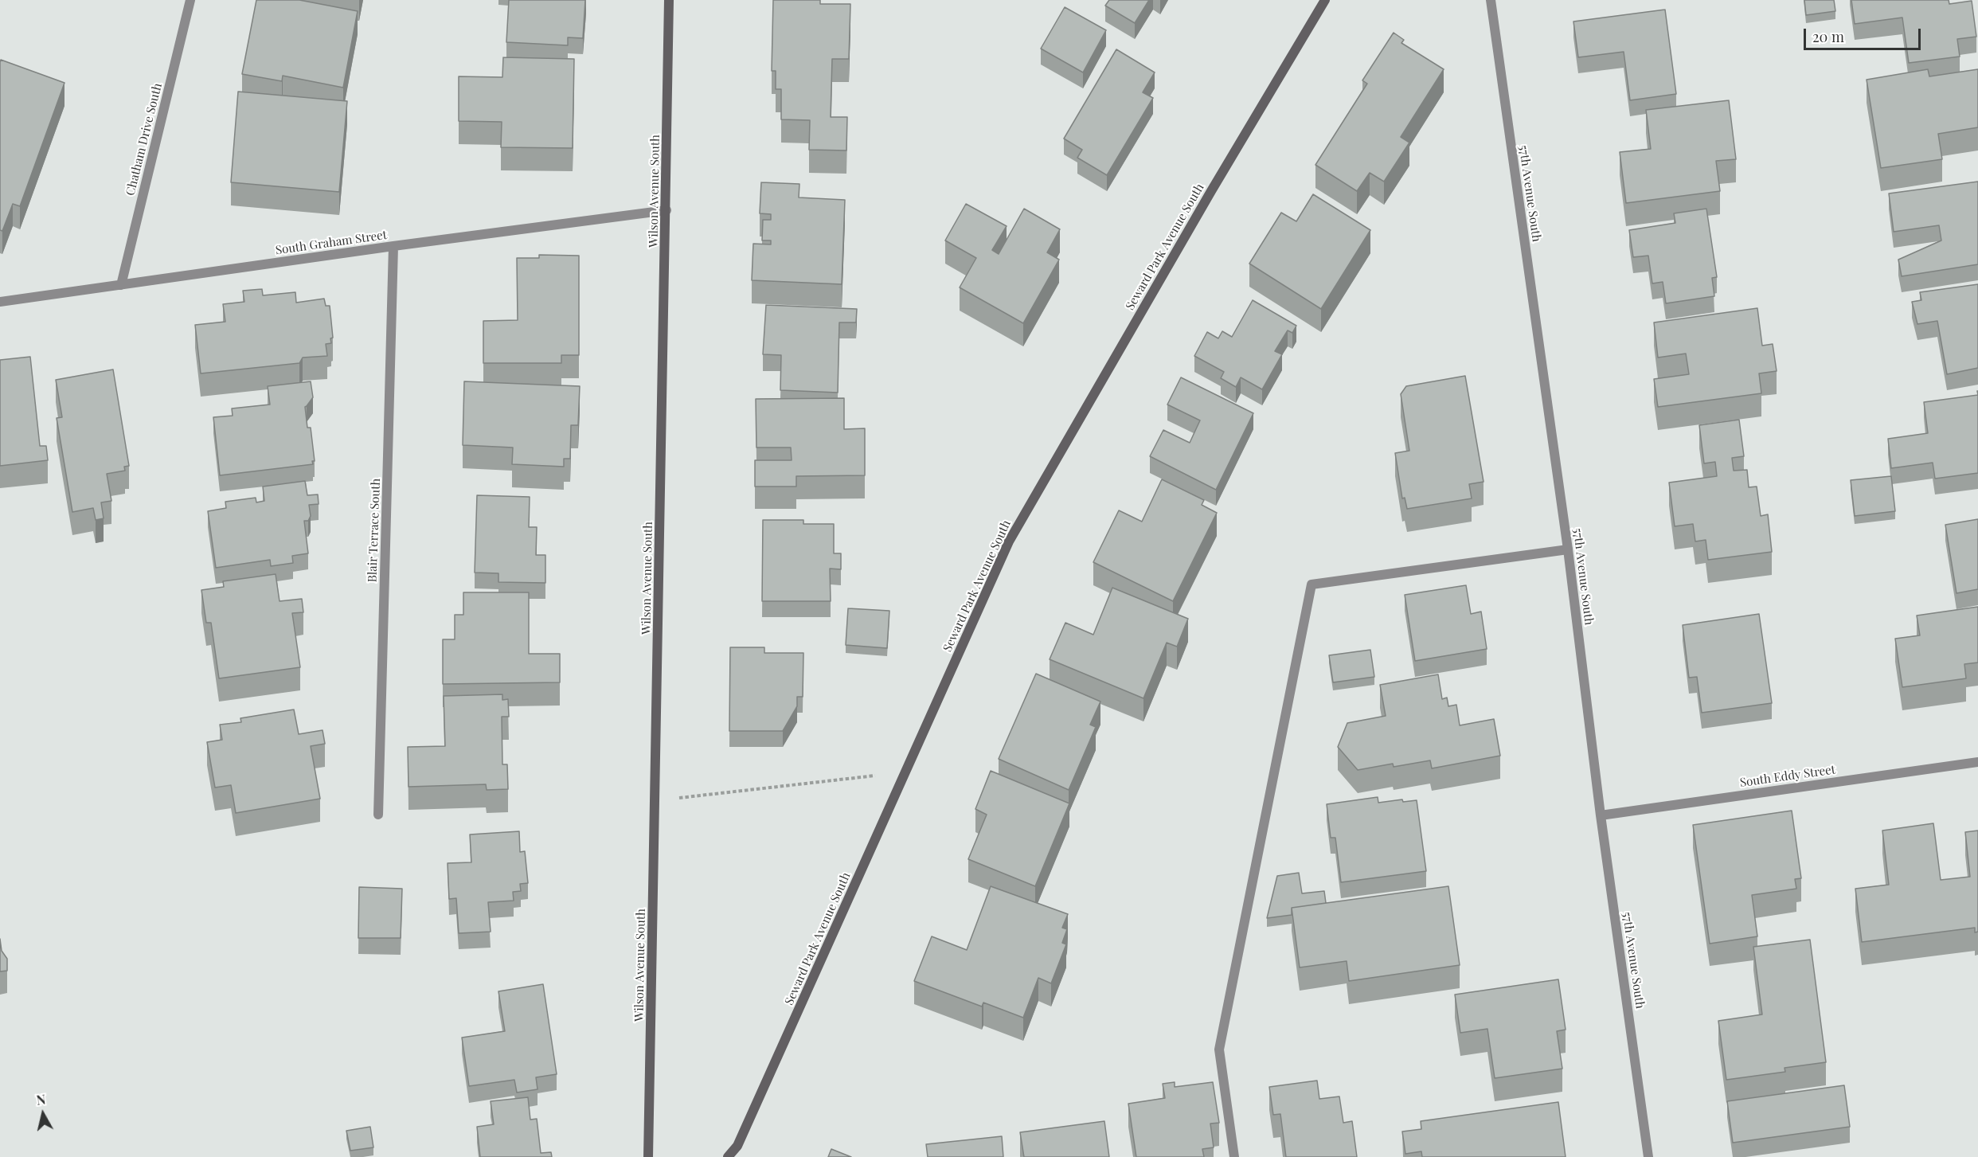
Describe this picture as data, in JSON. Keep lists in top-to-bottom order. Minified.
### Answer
{"streets":{"street":["Chatham Drive South","Wilson Avenue South","57th Avenue South","South Graham Street","Seward Park Avenue South","Blair Terrace South","South Eddy Street"]},"crossings":[["Chatham Drive South","South Graham Street"],["Wilson Avenue South","South Graham Street"],["57th Avenue South","South Eddy Street"],["South Graham Street","Blair Terrace South"]],"scale_bar":"20 m","north":"top"}
